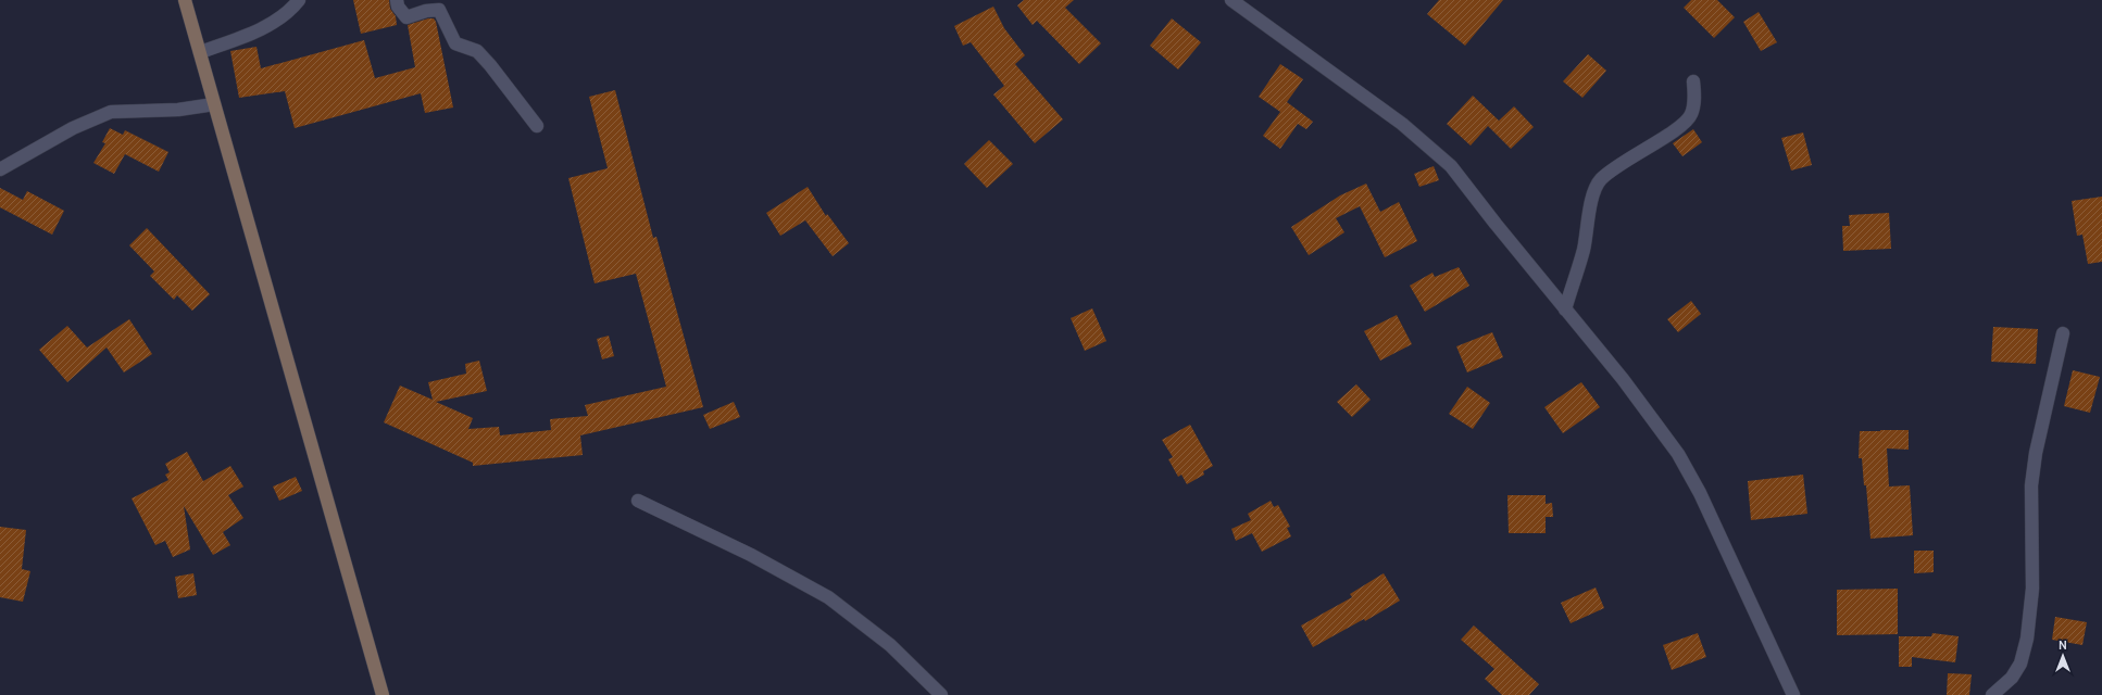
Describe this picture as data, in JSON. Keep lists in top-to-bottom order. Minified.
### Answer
{"north":"top"}
